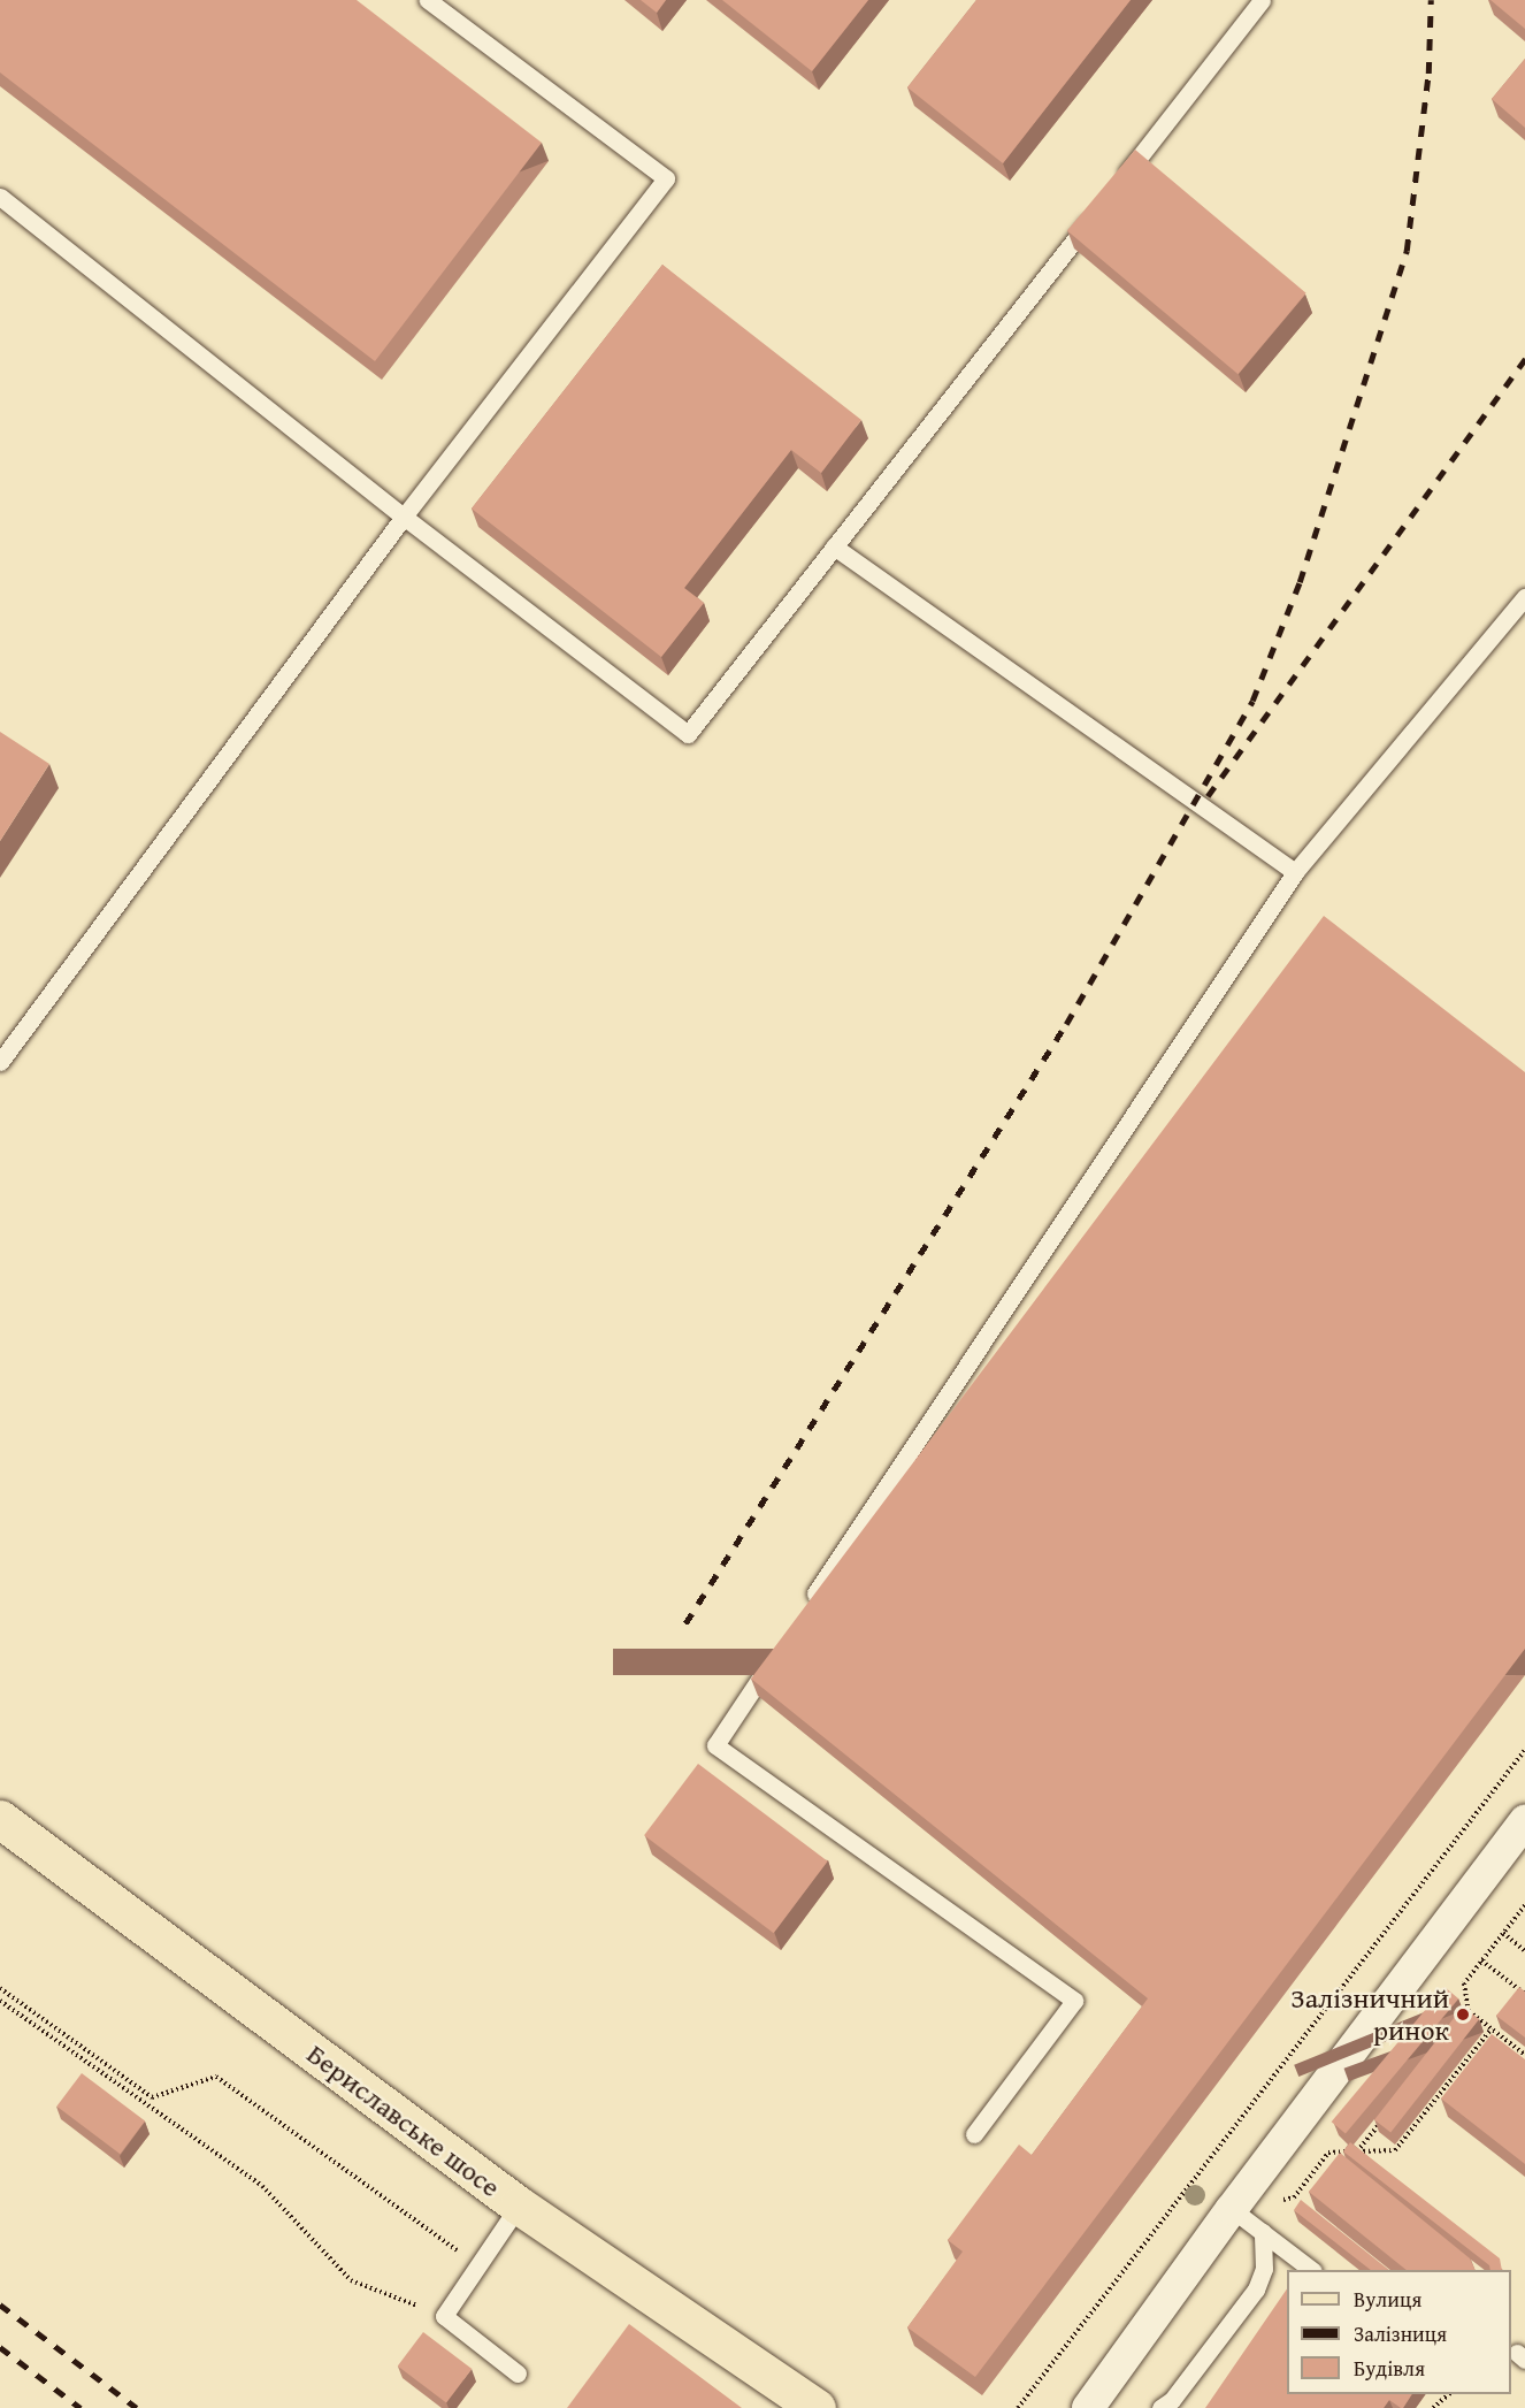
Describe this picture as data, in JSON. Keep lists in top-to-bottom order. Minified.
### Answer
{"streets":{"main road":["Бериславське шосе"]},"places":["Залізничний ринок"],"legend":["Вулиця","Залізниця","Будівля"]}
